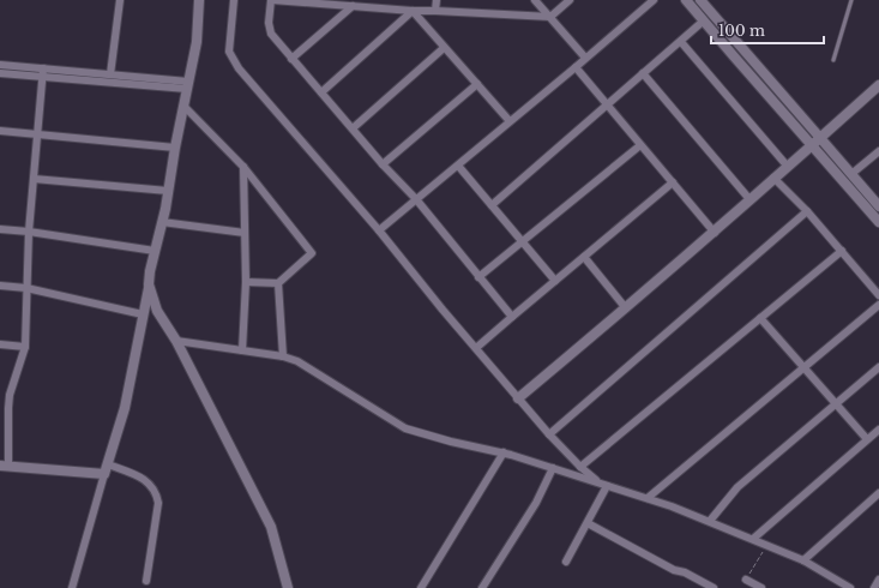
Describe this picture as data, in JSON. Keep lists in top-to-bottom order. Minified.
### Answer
{"scale_bar":"100 m"}
